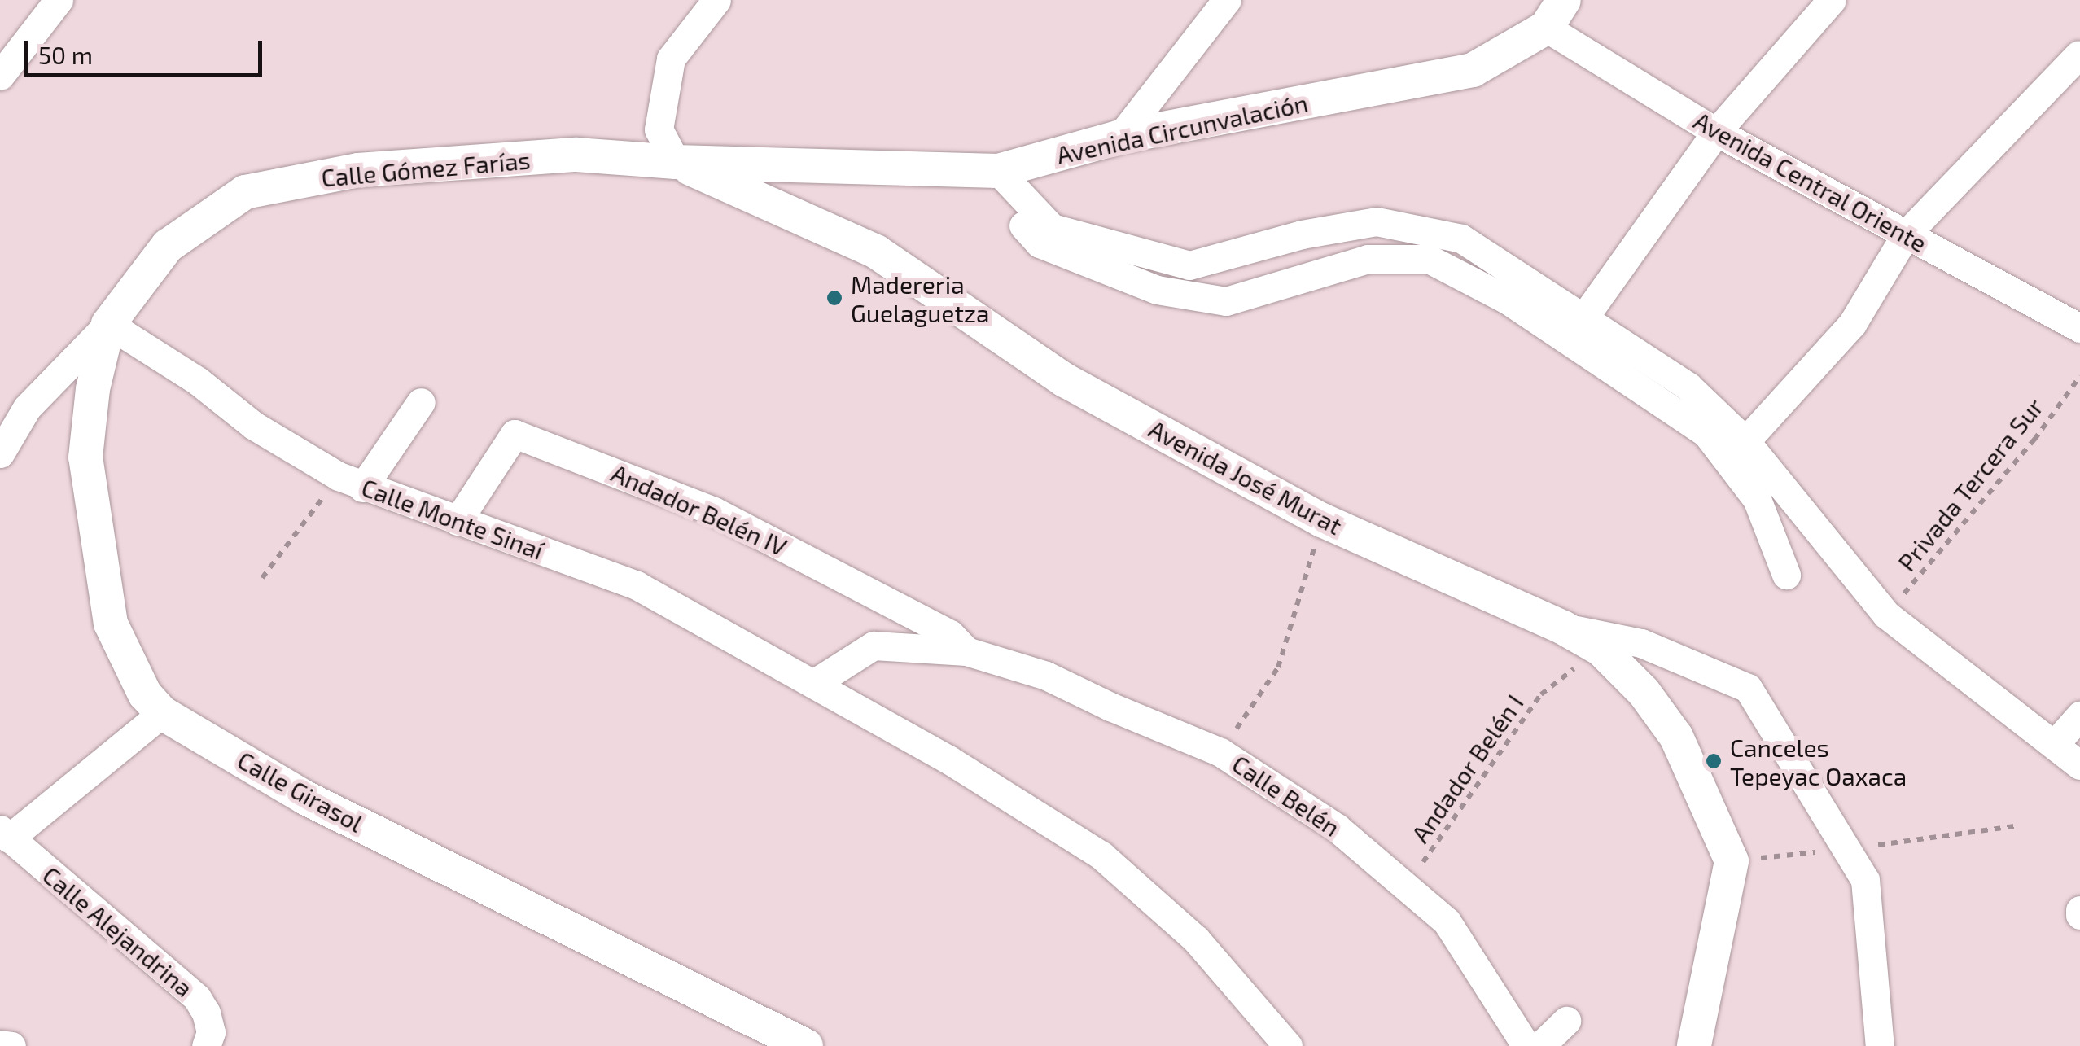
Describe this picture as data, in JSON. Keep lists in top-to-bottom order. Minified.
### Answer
{"streets":{"street":["Avenida Circunvalación","Calle Gómez Farías","Avenida Central Oriente","Avenida José Murat","Andador Belén IV","Calle Monte Sinaí","Calle Girasol","Calle Belén","Calle Alejandrina"],"path":["Privada Tercera Sur","Andador Belén I"]},"crossings":[["Avenida Circunvalación","Calle Gómez Farías"],["Avenida Circunvalación","Avenida Central Oriente"],["Avenida Circunvalación","Avenida José Murat"],["Calle Gómez Farías","Avenida José Murat"],["Calle Gómez Farías","Calle Monte Sinaí"],["Calle Gómez Farías","Calle Girasol"],["Avenida José Murat","Andador Belén I"],["Andador Belén IV","Calle Monte Sinaí"],["Andador Belén IV","Calle Belén"],["Calle Monte Sinaí","Calle Girasol"],["Andador Belén I","Calle Belén"]],"places":["Madereria Guelaguetza","Canceles Tepeyac Oaxaca"],"scale_bar":"50 m"}
